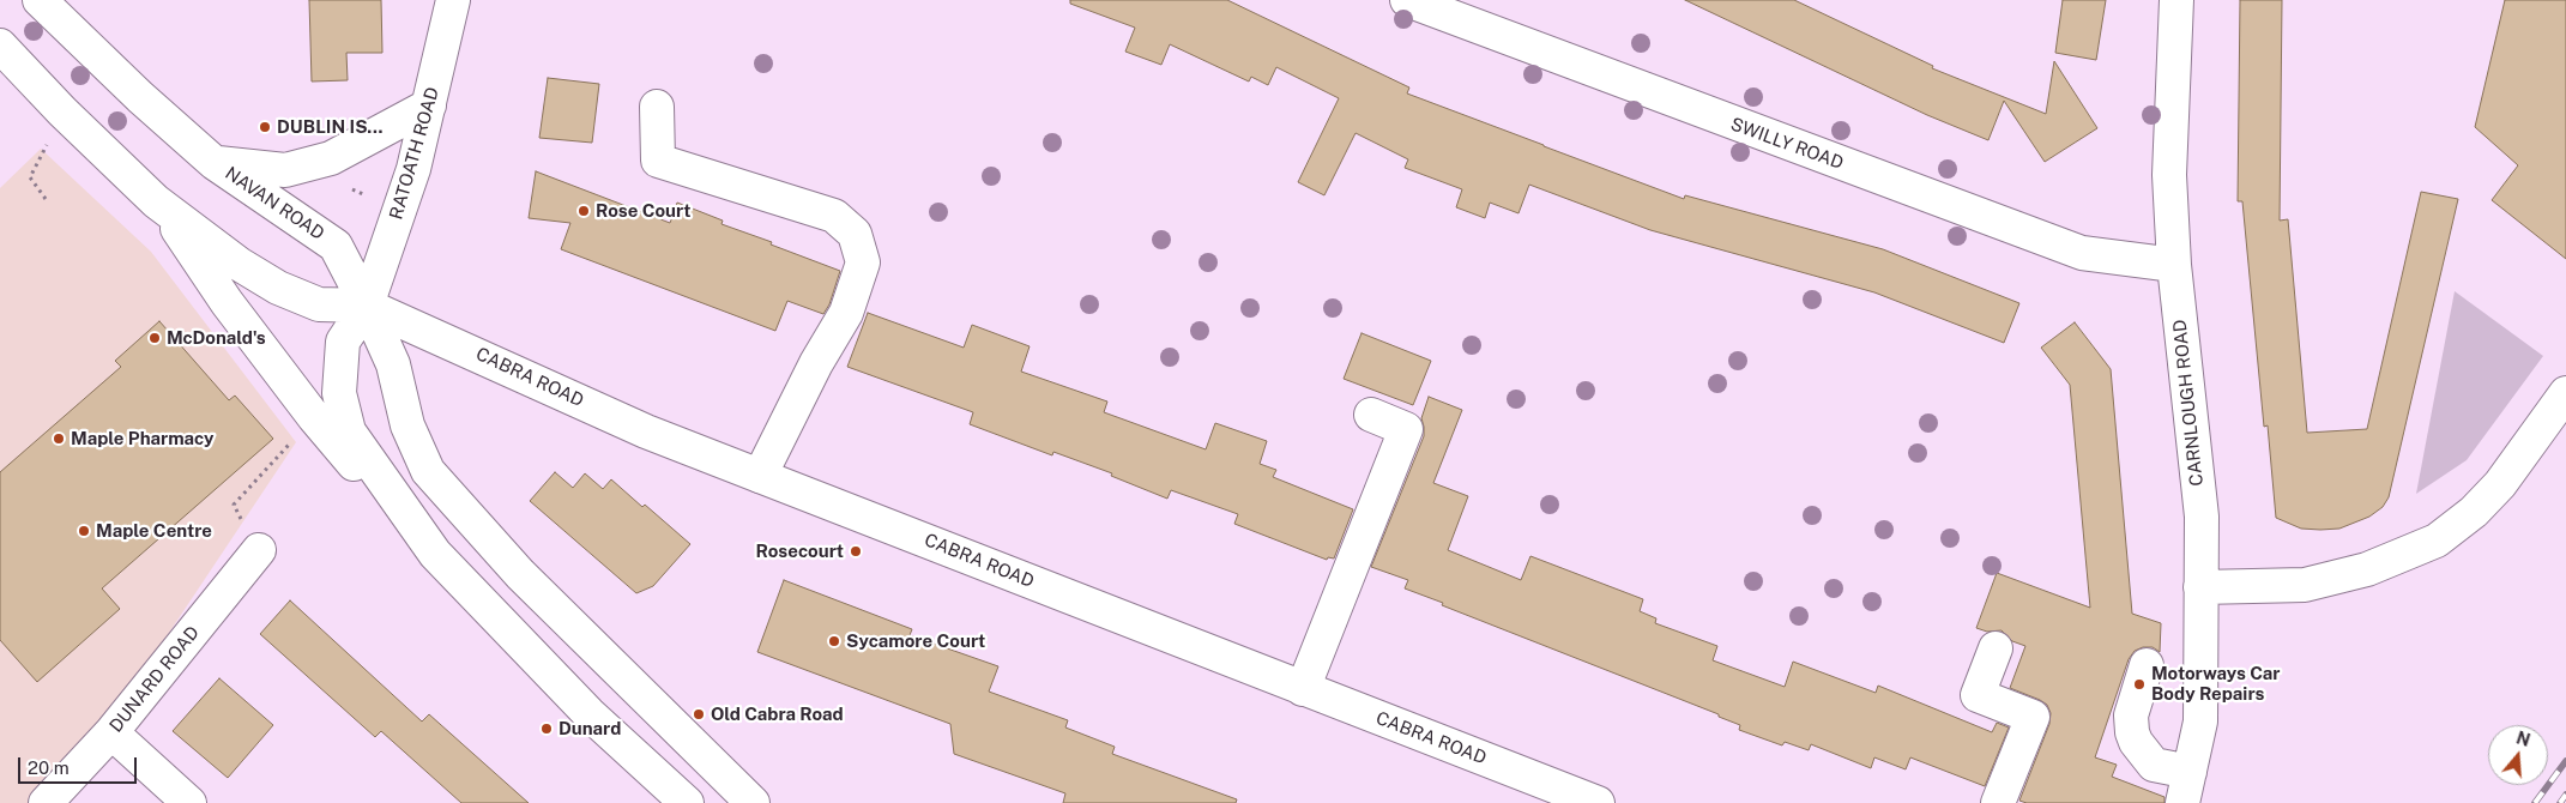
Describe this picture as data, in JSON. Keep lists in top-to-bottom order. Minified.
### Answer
{"streets":{"main road":["SWILLY ROAD","RATOATH ROAD","NAVAN ROAD","CABRA ROAD","CARNLOUGH ROAD","DUNARD ROAD"]},"crossings":[["SWILLY ROAD","CARNLOUGH ROAD"],["RATOATH ROAD","NAVAN ROAD"],["RATOATH ROAD","CABRA ROAD"],["NAVAN ROAD","CABRA ROAD"]],"places":["DUBLIN IS...","Rose Court","McDonald's","Maple Pharmacy","Maple Centre","Rosecourt","Sycamore Court","Motorways Car Body Repairs","Old Cabra Road","Dunard"],"scale_bar":"20 m","north":"top"}
